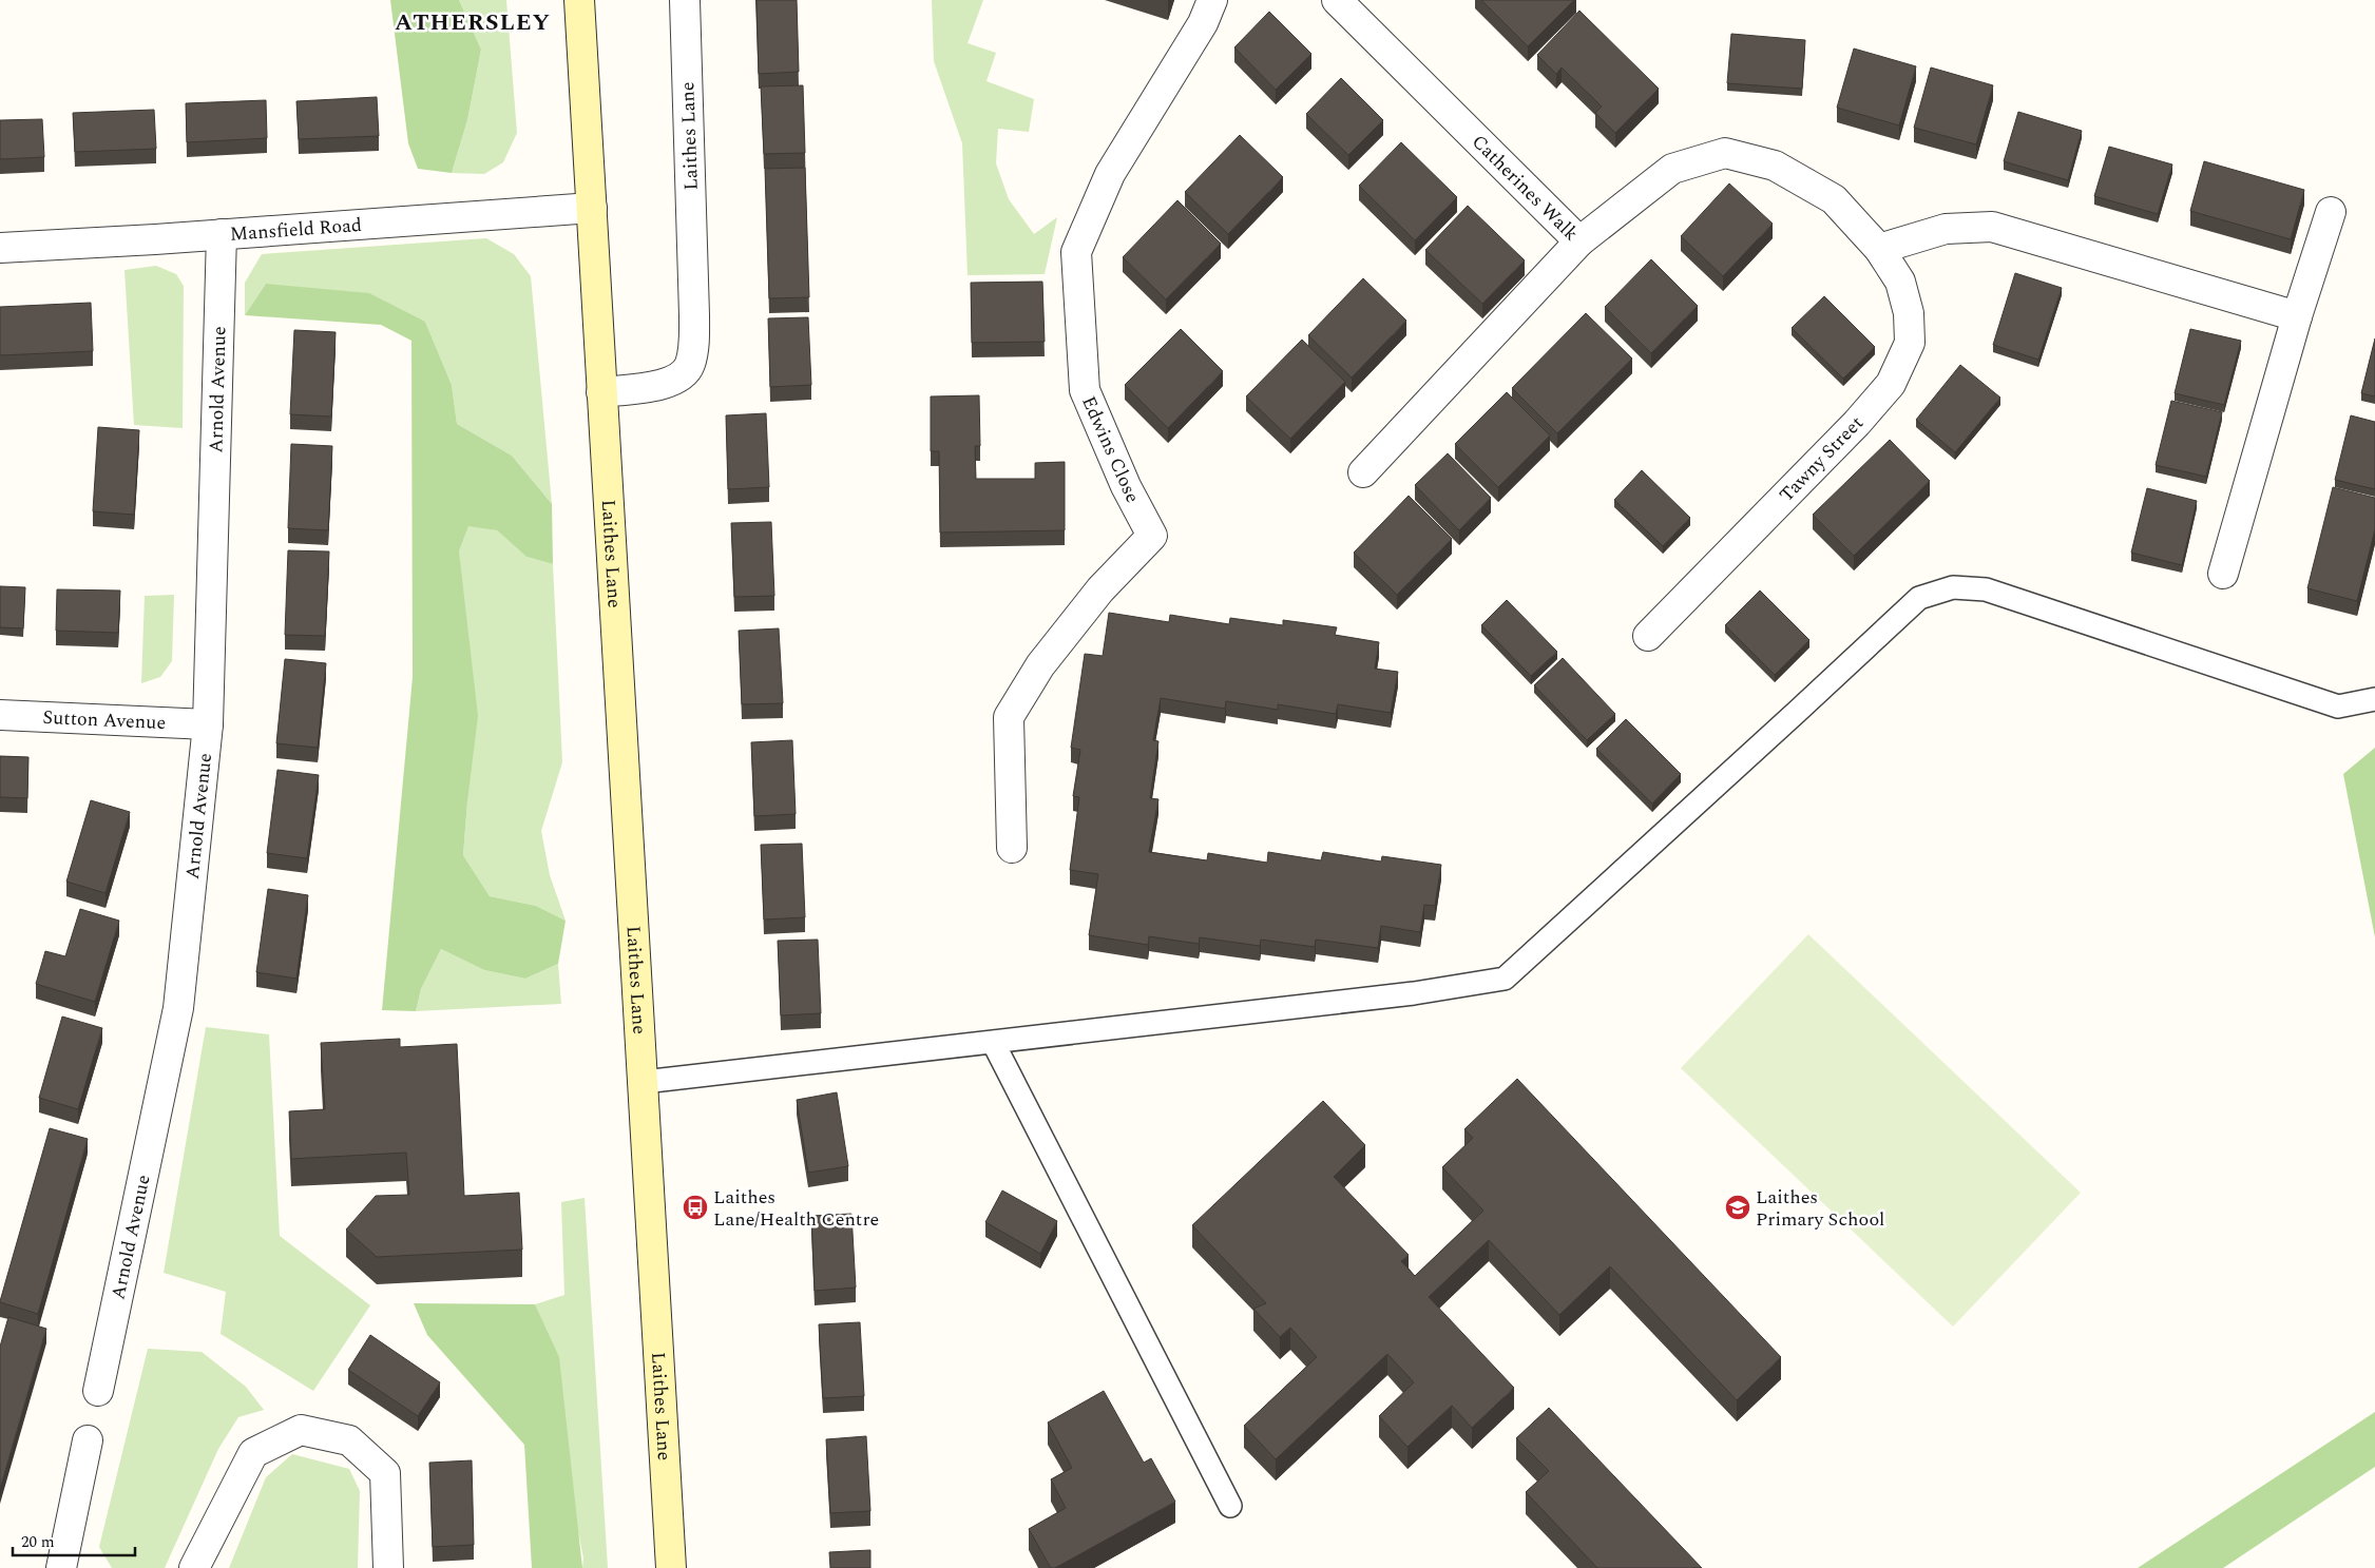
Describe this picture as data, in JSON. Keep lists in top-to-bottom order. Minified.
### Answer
{"streets":{"main road":["Laithes Lane"],"street":["Catherines Walk","Mansfield Road","Arnold Avenue","Edwins Close","Tawny Street","Sutton Avenue"]},"crossings":[["Laithes Lane","Mansfield Road"],["Catherines Walk","Tawny Street"],["Mansfield Road","Arnold Avenue"],["Arnold Avenue","Sutton Avenue"]],"districts":["ATHERSLEY"],"places":{"bus stop":["Laithes Lane/Health Centre"],"school or university":["Laithes Primary School"]},"scale_bar":"20 m"}
